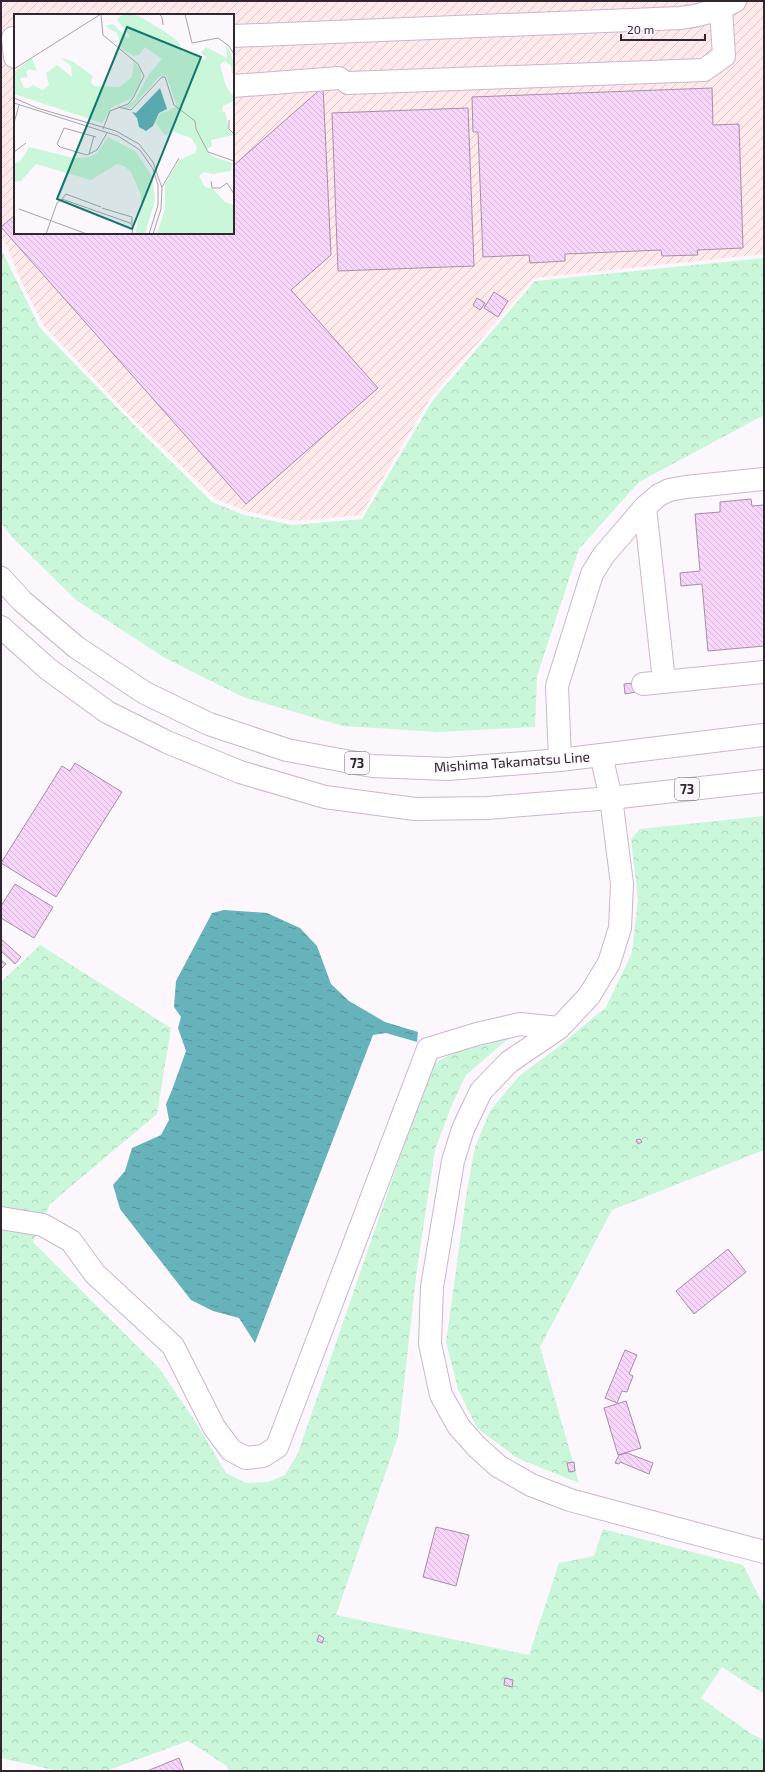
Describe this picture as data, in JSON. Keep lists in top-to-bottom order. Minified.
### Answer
{"streets":{"street":["Mishima Takamatsu Line","73"]},"scale_bar":"20 m"}
